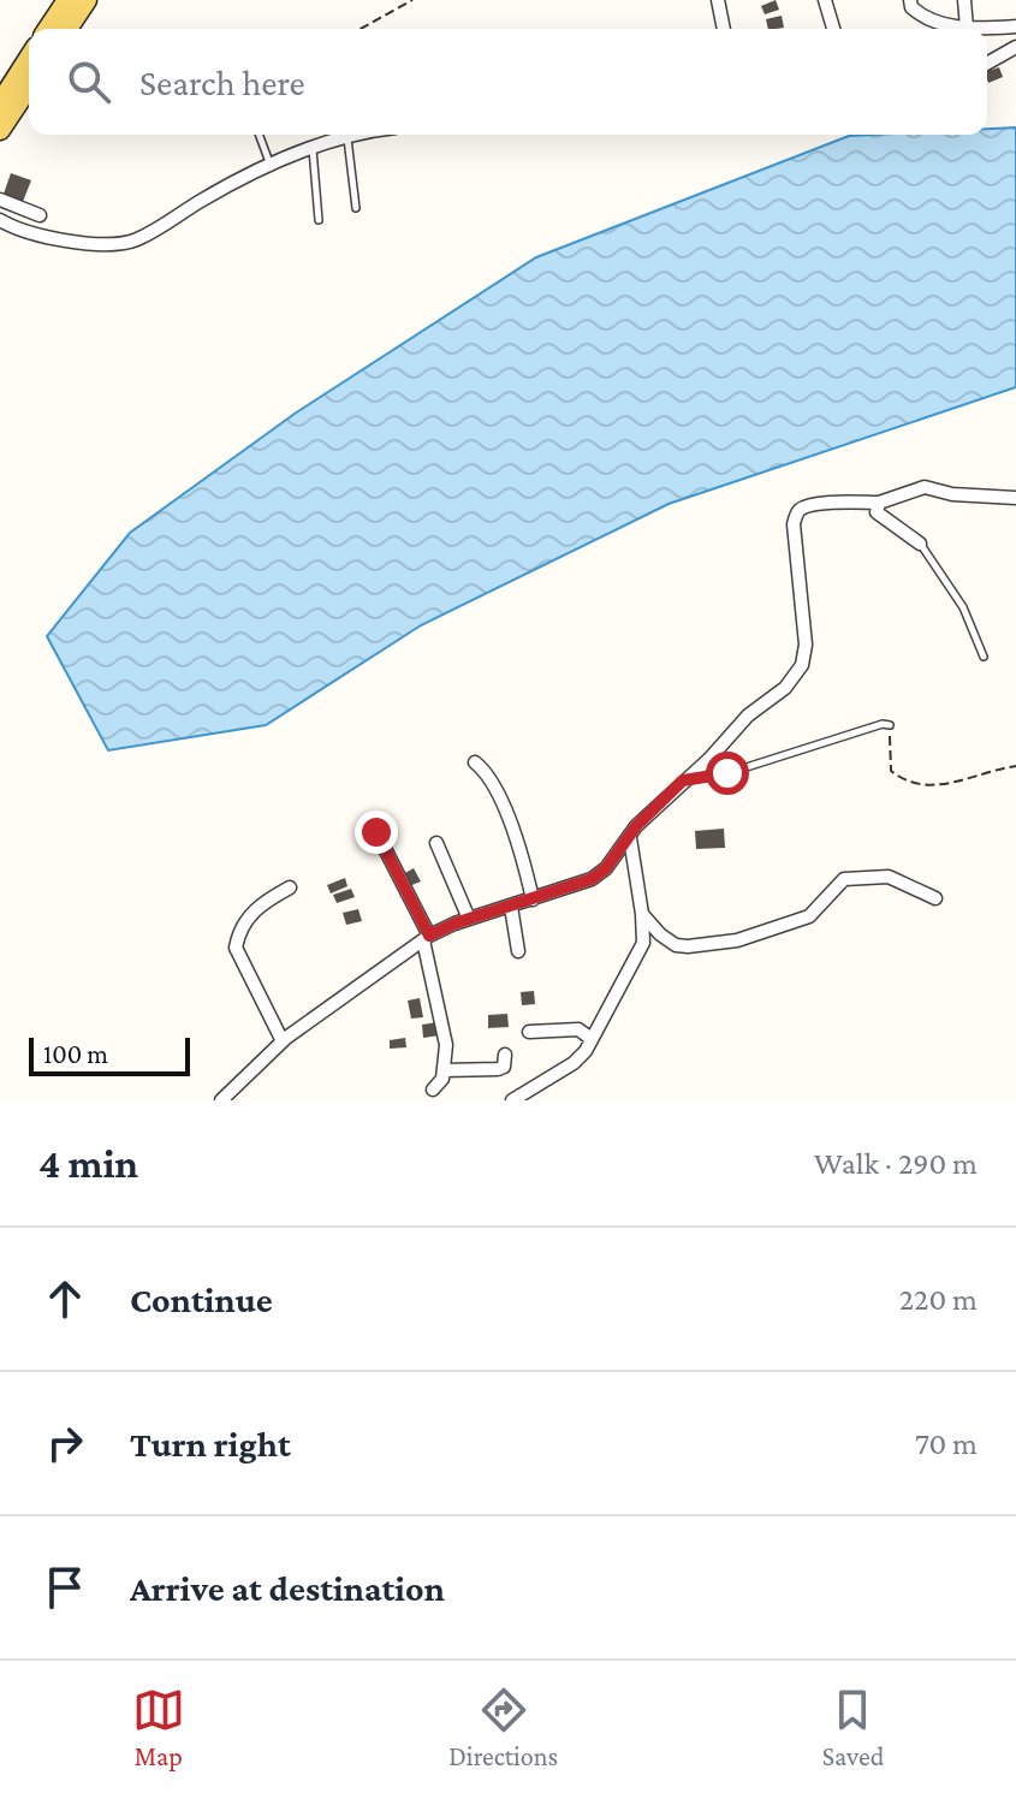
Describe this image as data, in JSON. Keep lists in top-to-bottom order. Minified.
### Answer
{"scale_bar":"100 m","page":{"search":"Search here","scale":"100 m","heading":["4 min","Walk · 290 m"],"list":[["Continue","220 m"],["Turn right","70 m"],"Arrive at destination"],"nav":["Map","Directions","Saved"]}}
